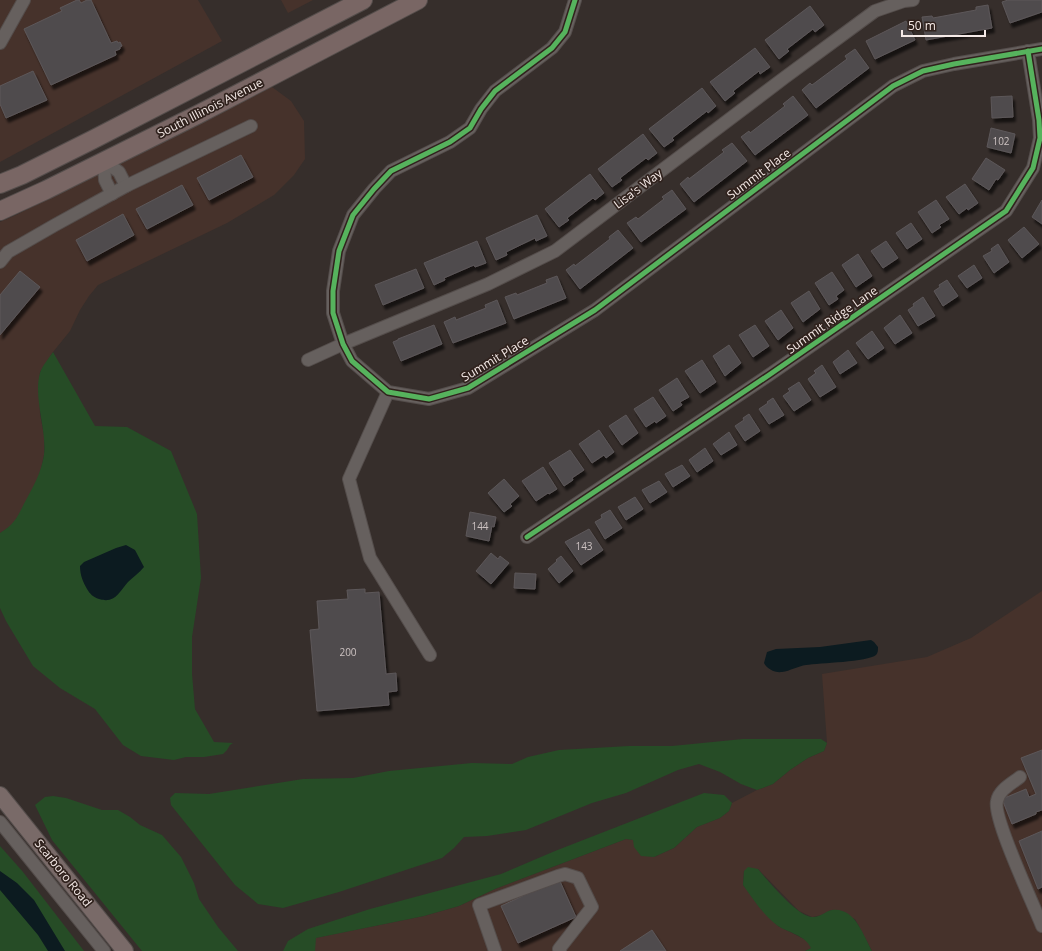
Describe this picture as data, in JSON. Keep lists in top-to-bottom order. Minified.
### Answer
{"streets":{"highway":["South Illinois Avenue"],"main road":["Scarboro Road"],"street":["Summit Place","Lisa's Way","Summit Ridge Lane"]},"crossings":[["Summit Place","Summit Ridge Lane"]],"house_numbers":["102","144","143","200"],"scale_bar":"50 m"}
